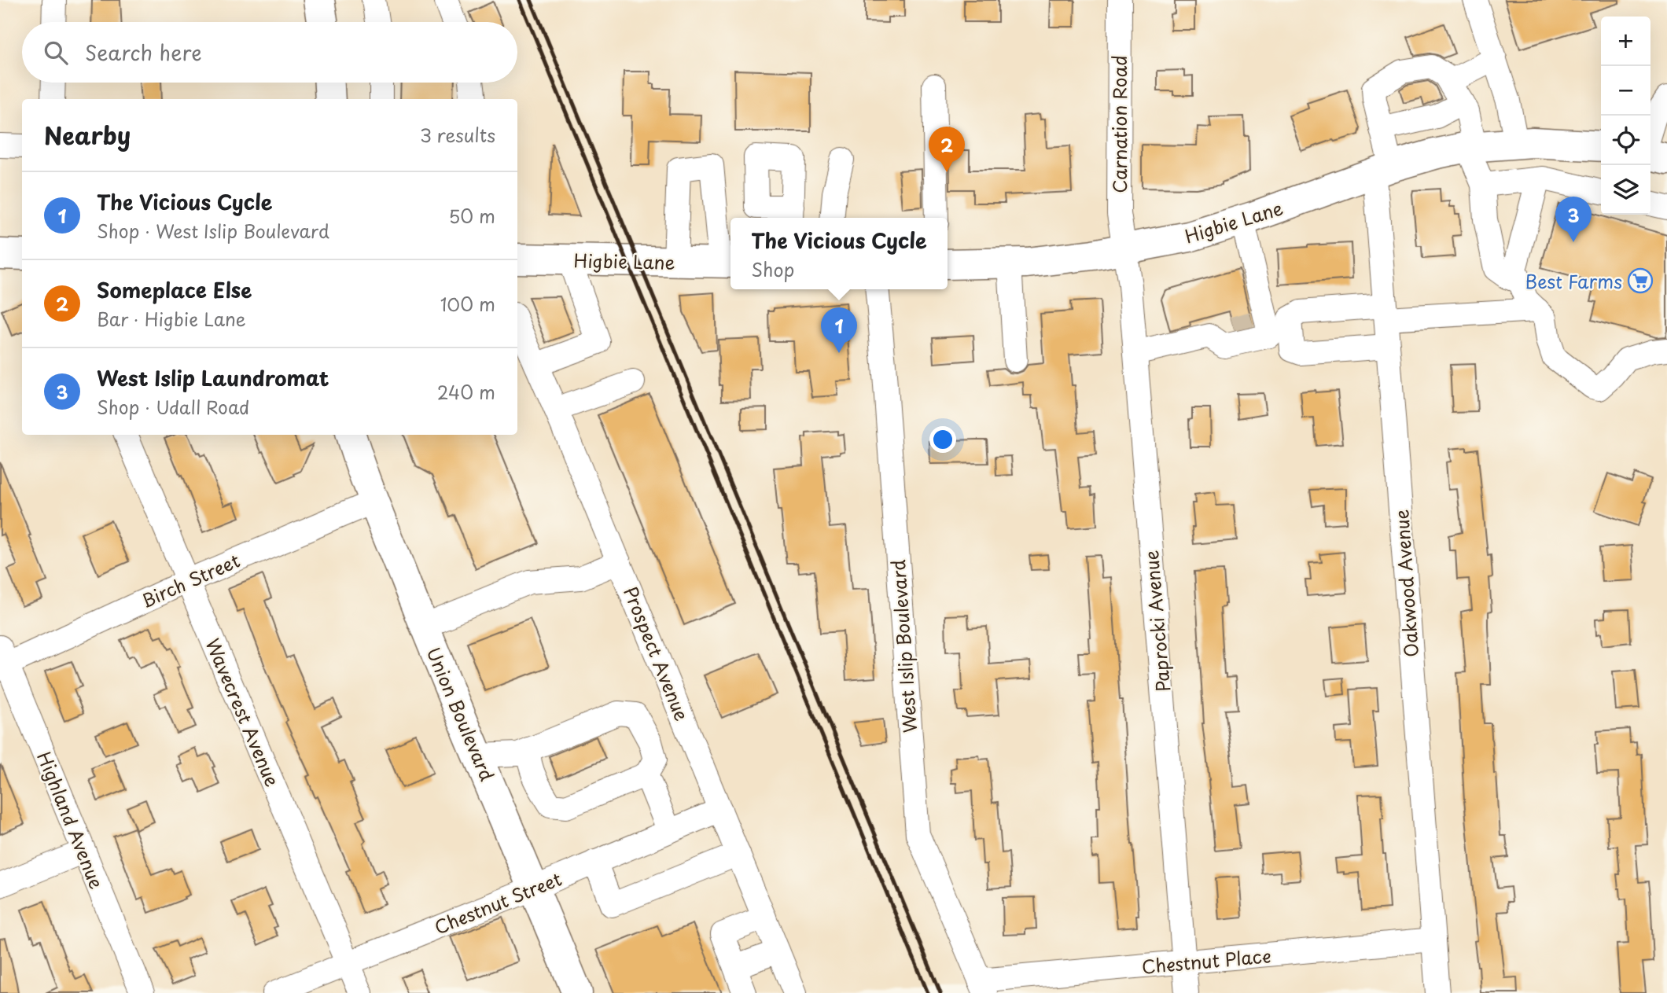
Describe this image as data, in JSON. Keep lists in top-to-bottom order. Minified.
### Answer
{"streets":{"main road":["Higbie Lane","Union Boulevard"],"street":["Carnation Road","Birch Street","Oakwood Avenue","Paprocki Avenue","West Islip Boulevard","Prospect Avenue","Wavecrest Avenue","Highland Avenue","Chestnut Street","Chestnut Place"]},"crossings":[["Carnation Road","Higbie Lane"],["Carnation Road","Paprocki Avenue"],["Higbie Lane","Oakwood Avenue"],["Higbie Lane","Paprocki Avenue"],["Birch Street","Wavecrest Avenue"],["Birch Street","Union Boulevard"],["Birch Street","Highland Avenue"],["Oakwood Avenue","Chestnut Place"],["Paprocki Avenue","Chestnut Place"],["West Islip Boulevard","Chestnut Place"],["Prospect Avenue","Chestnut Street"],["Wavecrest Avenue","Chestnut Street"],["Union Boulevard","Chestnut Street"]],"places":{"supermarket":["Best Farms"]},"page":{"map_buttons":["+","−"],"search":"Search here","heading":["Nearby","3 results"],"pins":["2","3","1"],"list":[{"mark":"1","name":"The Vicious Cycle","note":"Shop · West Islip Boulevard","value":"50 m"},{"mark":"2","name":"Someplace Else","note":"Bar · Higbie Lane","value":"100 m"},{"mark":"3","name":"West Islip Laundromat","note":"Shop · Udall Road","value":"240 m"}],"popup":["The Vicious Cycle","Shop"]}}
